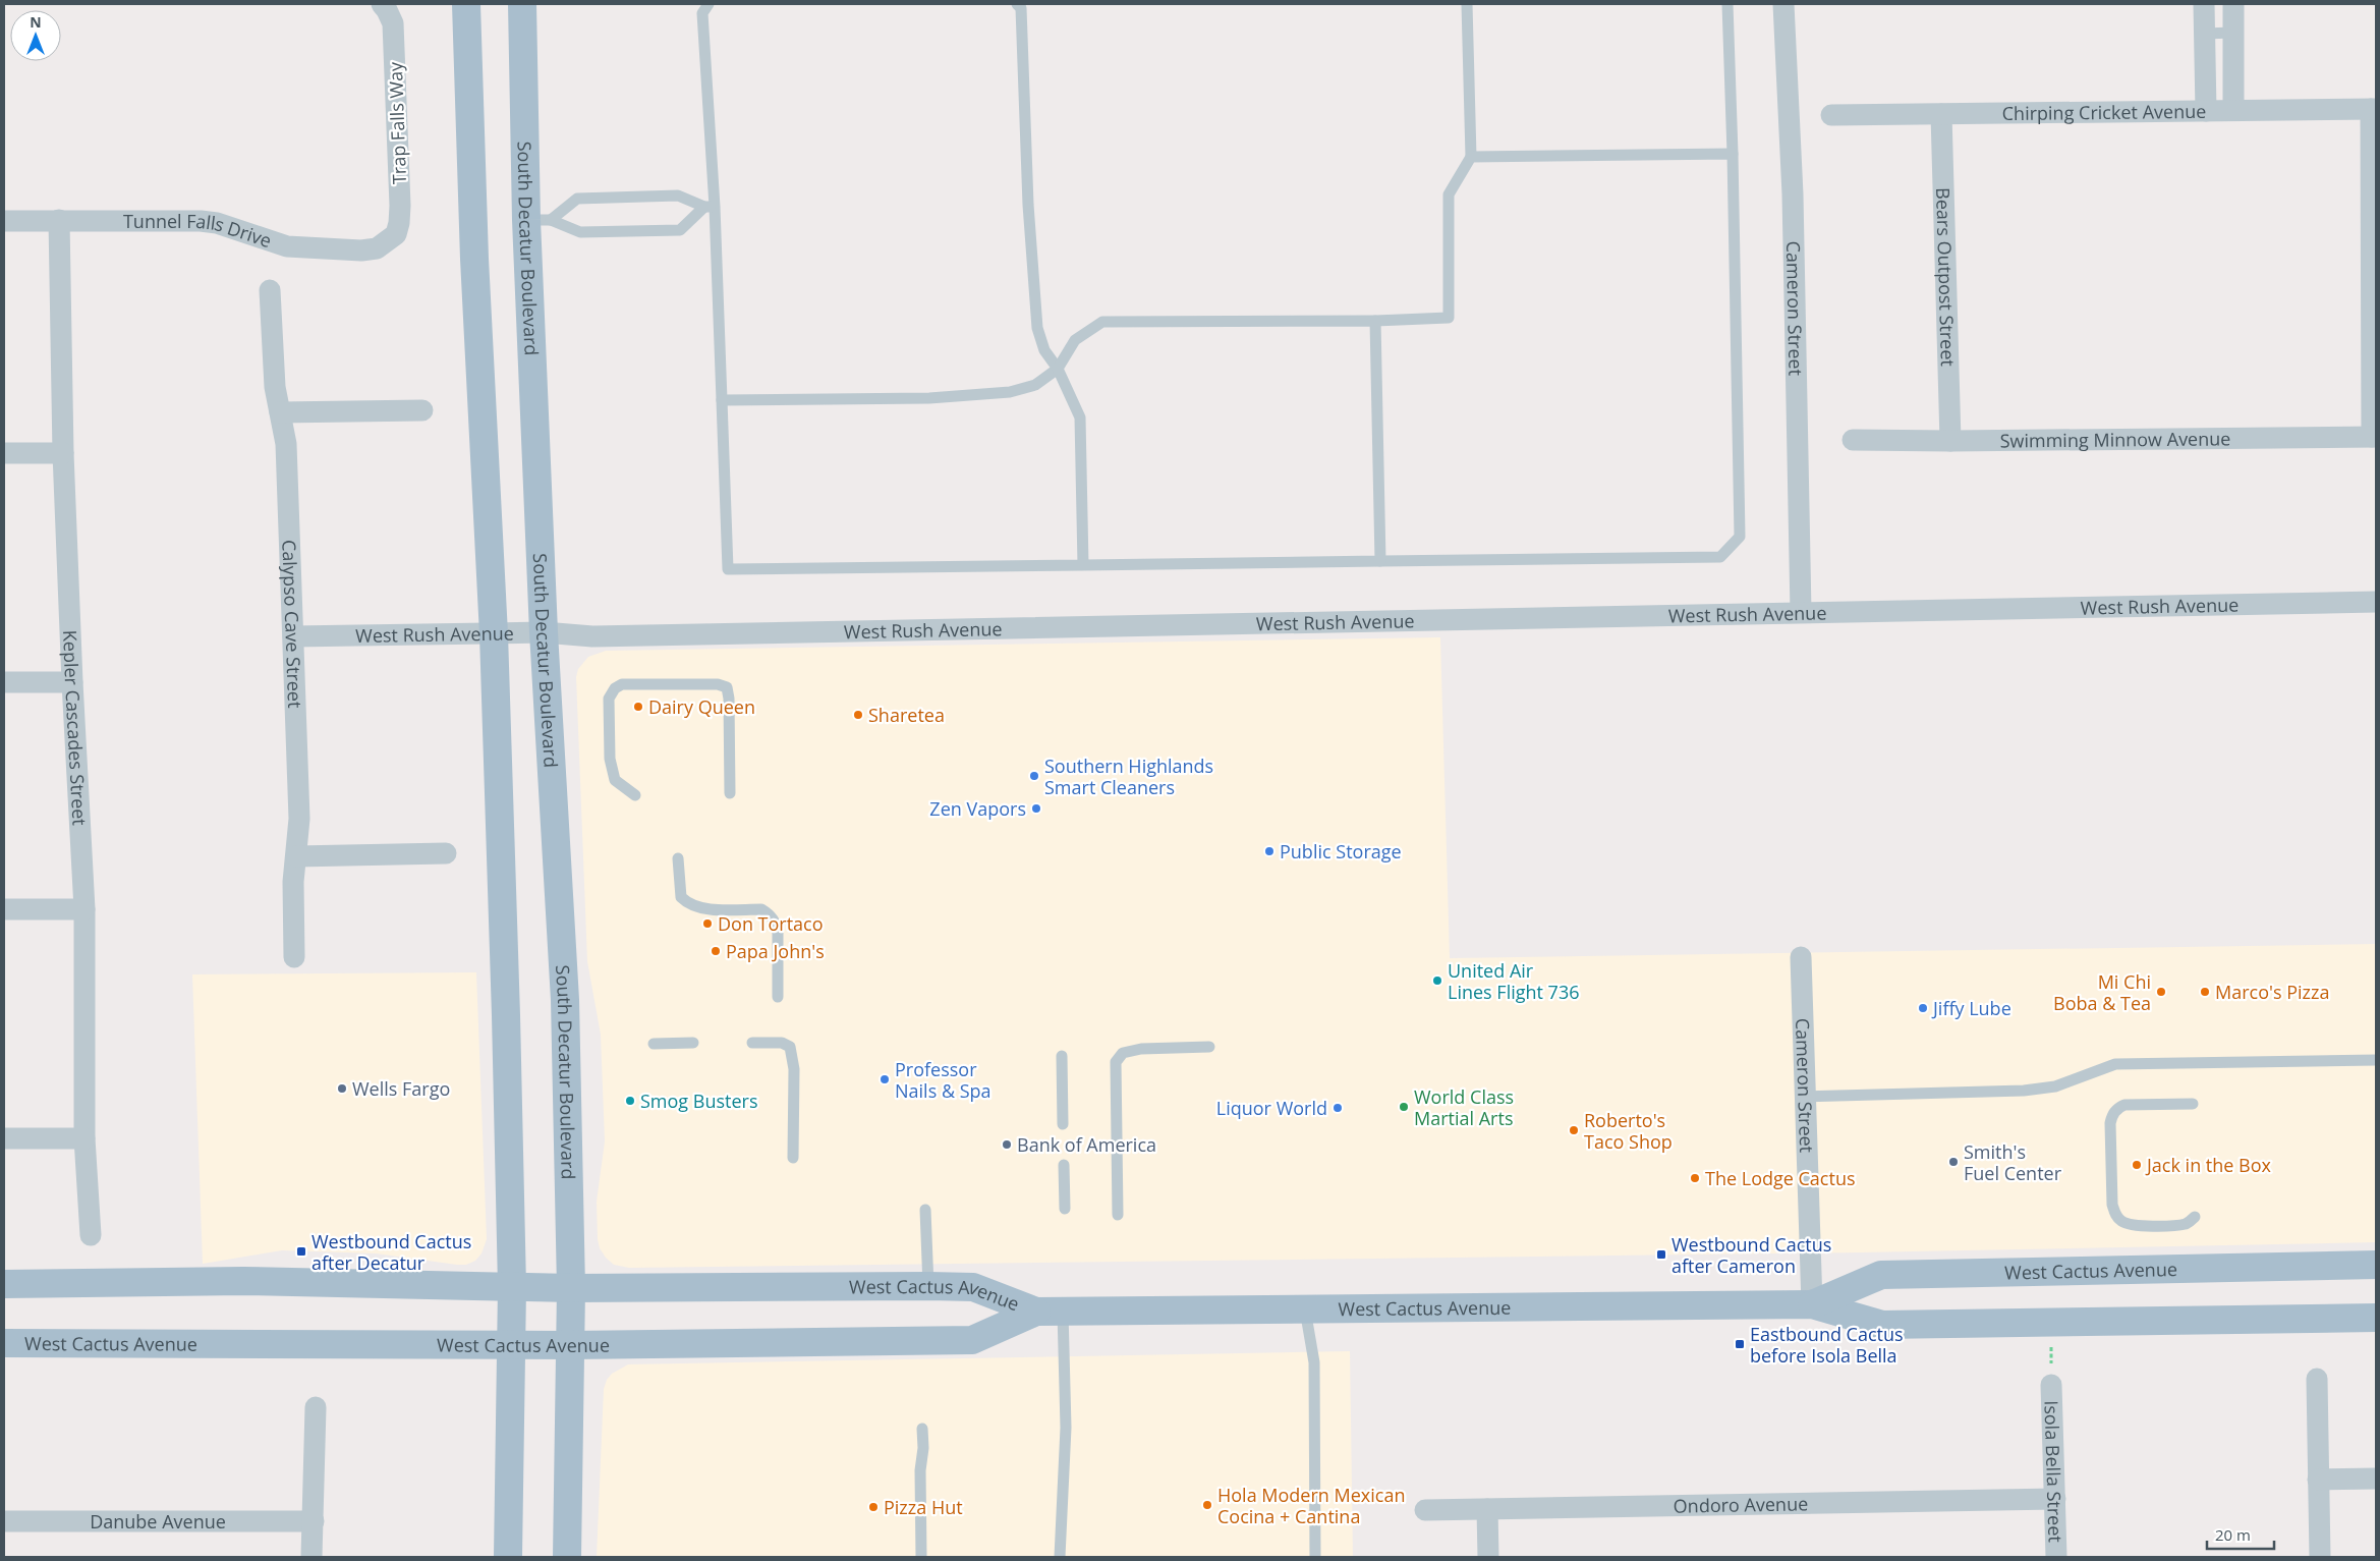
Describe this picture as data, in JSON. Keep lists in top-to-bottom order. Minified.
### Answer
{"streets":{"main road":["South Decatur Boulevard","West Cactus Avenue"],"street":["Chirping Cricket Avenue","Trap Falls Way","Tunnel Falls Drive","Bears Outpost Street","Cameron Street","Swimming Minnow Avenue","West Rush Avenue","Calypso Cave Street","Kepler Cascades Street","Isola Bella Street","Ondoro Avenue","Danube Avenue"]},"crossings":[["Chirping Cricket Avenue","Bears Outpost Street"],["Trap Falls Way","Tunnel Falls Drive"],["Tunnel Falls Drive","Kepler Cascades Street"],["South Decatur Boulevard","West Rush Avenue"],["South Decatur Boulevard","West Cactus Avenue"],["Bears Outpost Street","Swimming Minnow Avenue"],["Cameron Street","West Rush Avenue"],["Cameron Street","West Cactus Avenue"],["West Rush Avenue","Calypso Cave Street"],["Isola Bella Street","Ondoro Avenue"]],"places":{"other":["Dairy Queen","Sharetea","Southern Highlands Smart Cleaners","Zen Vapors","Public Storage","Don Tortaco","Papa John's","United Air Lines Flight 736","Mi Chi Boba & Tea","Marco's Pizza","Jiffy Lube","Professor Nails & Spa","Wells Fargo","Smog Busters","World Class Martial Arts","Liquor World","Roberto's Taco Shop","Bank of America","Smith's Fuel Center","Jack in the Box","The Lodge Cactus","Hola Modern Mexican Cocina + Cantina","Pizza Hut"],"transit":["Westbound Cactus after Decatur","Westbound Cactus after Cameron","Eastbound Cactus before Isola Bella"]},"scale_bar":"20 m","north":"top"}
